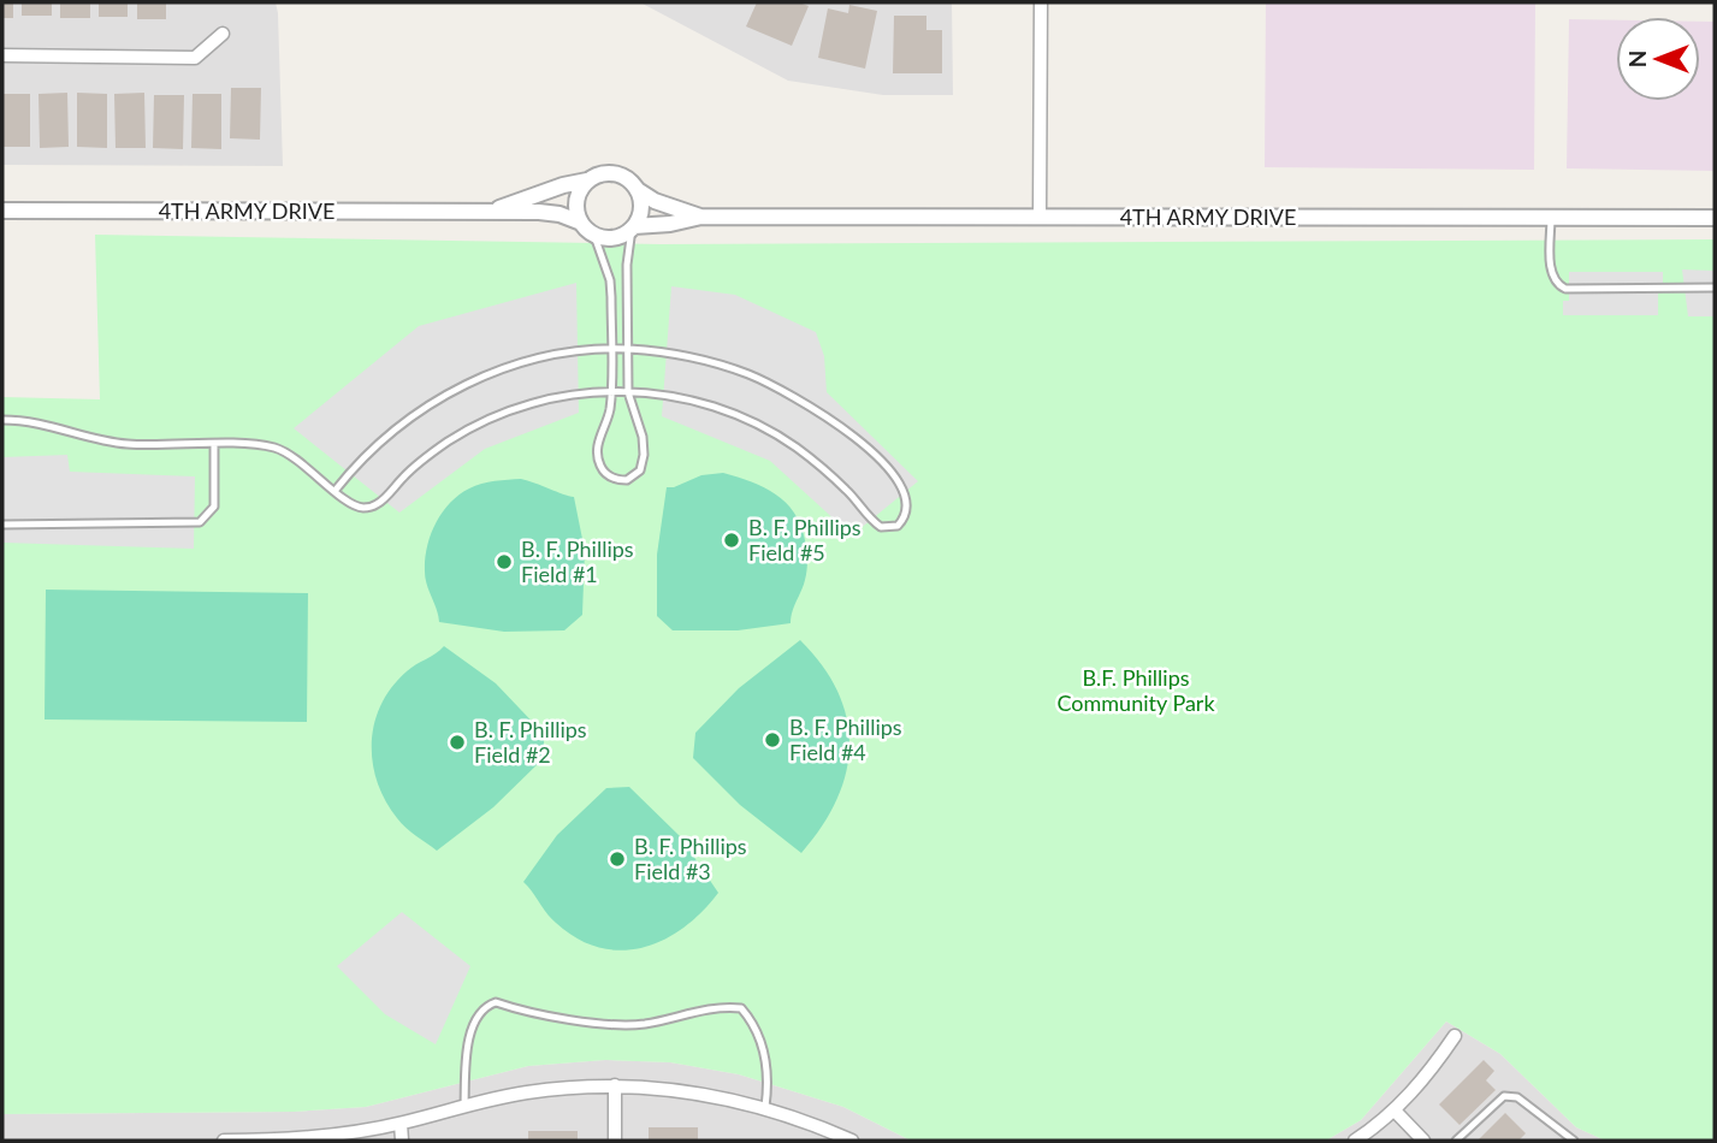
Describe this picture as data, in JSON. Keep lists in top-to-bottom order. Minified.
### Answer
{"streets":{"street":["4TH ARMY DRIVE"]},"parks":["B.F. Phillips Community Park"],"places":["B. F. Phillips Field #5","B. F. Phillips Field #1","B. F. Phillips Field #4","B. F. Phillips Field #2","B. F. Phillips Field #3"],"north":"left"}
